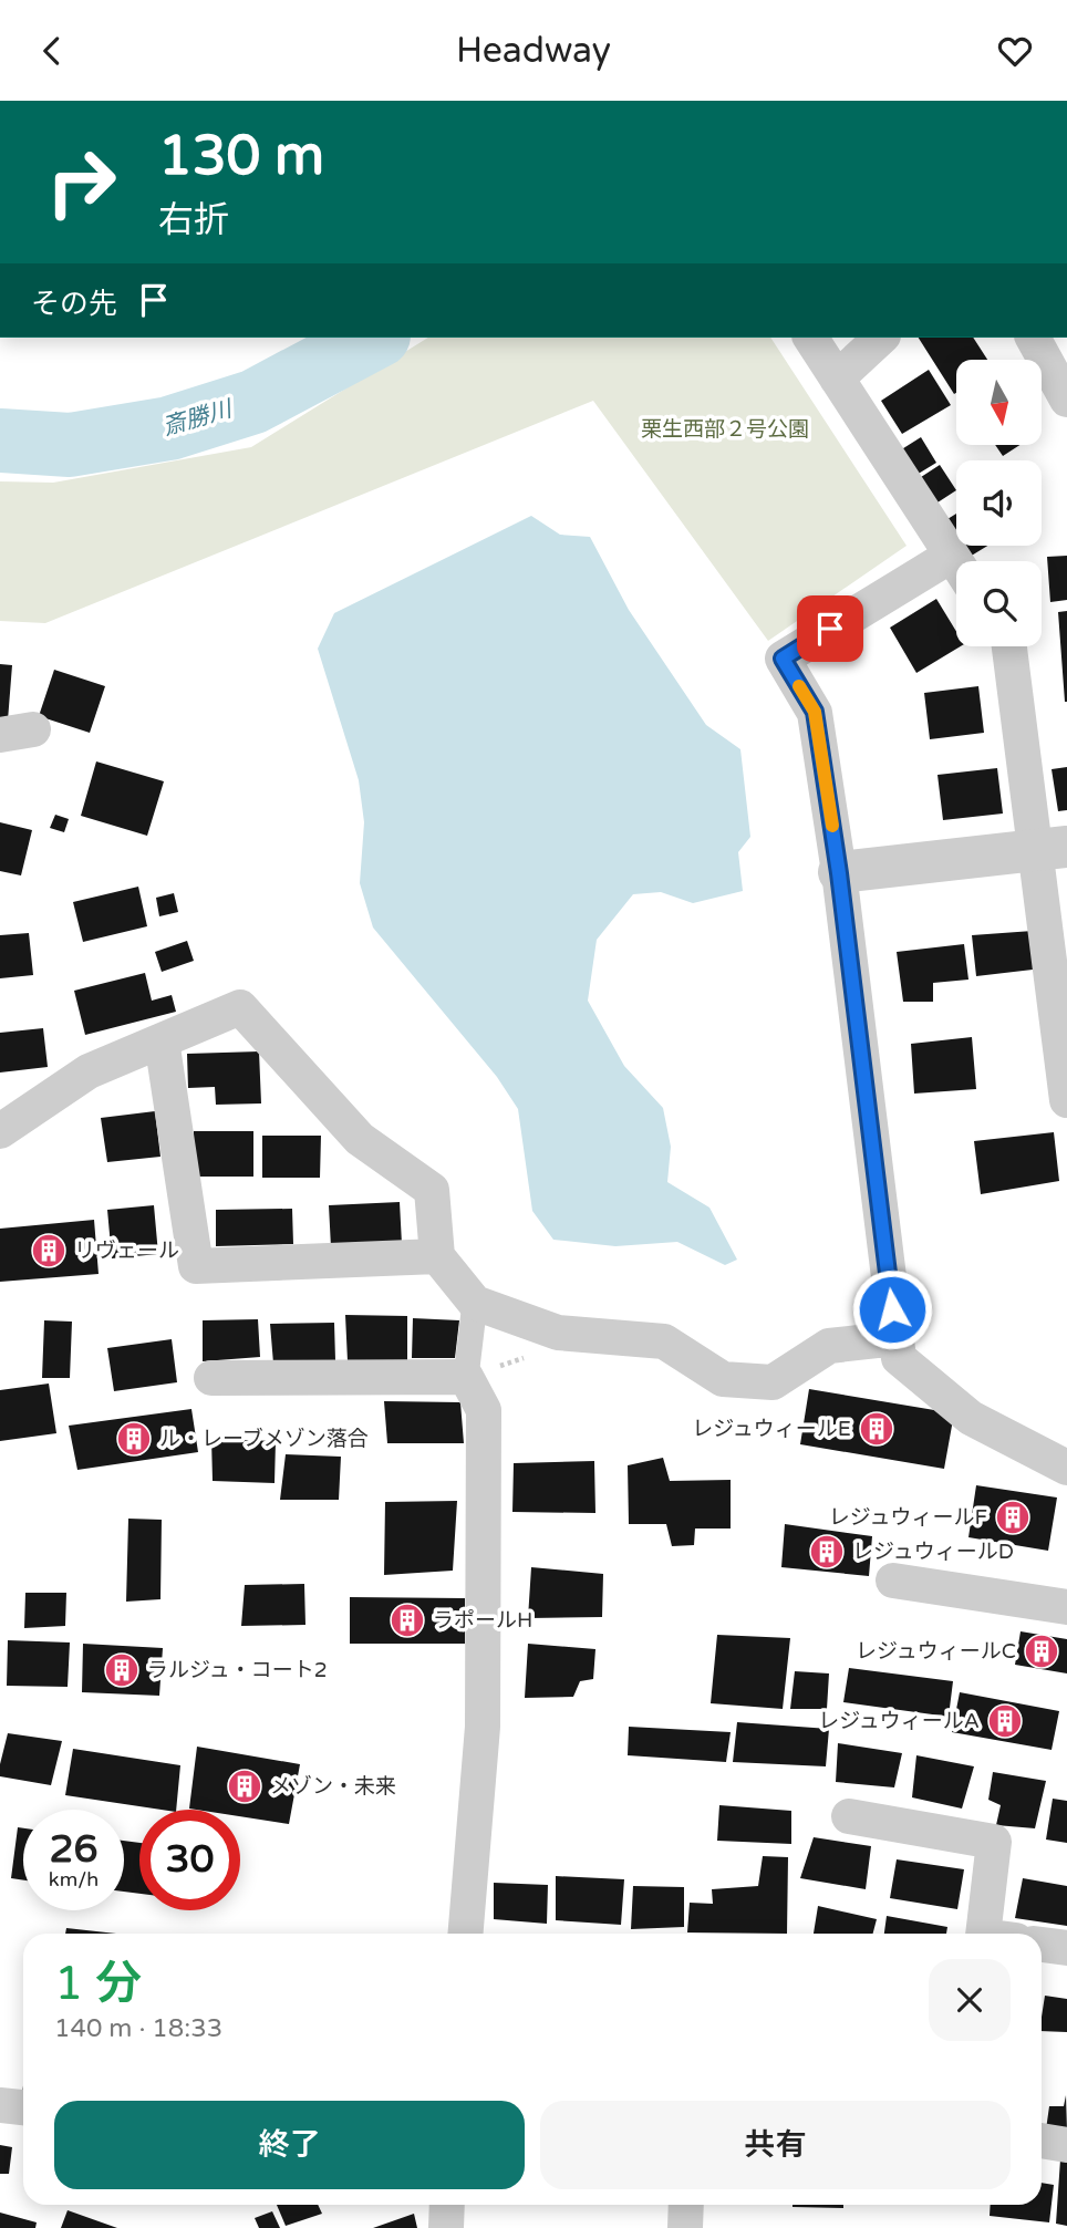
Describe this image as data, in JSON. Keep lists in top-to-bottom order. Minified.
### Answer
{"water":["斎勝川"],"parks":["栗生西部２号公園"],"places":{"building":["リヴェール","レジュウィールE","ル・レーブメゾン落合","レジュウィールF","レジュウィールD","ラポールH","レジュウィールC","ラルジュ・コート2","レジュウィールA","メゾン・未来"]},"north":"bottom","page":{"header":"Headway","turn":["130 m","右折"],"then":"その先","speed":"26 km/h","limit":"30","heading":["1 分","140 m · 18:33"],"buttons":["終了","共有"]}}
